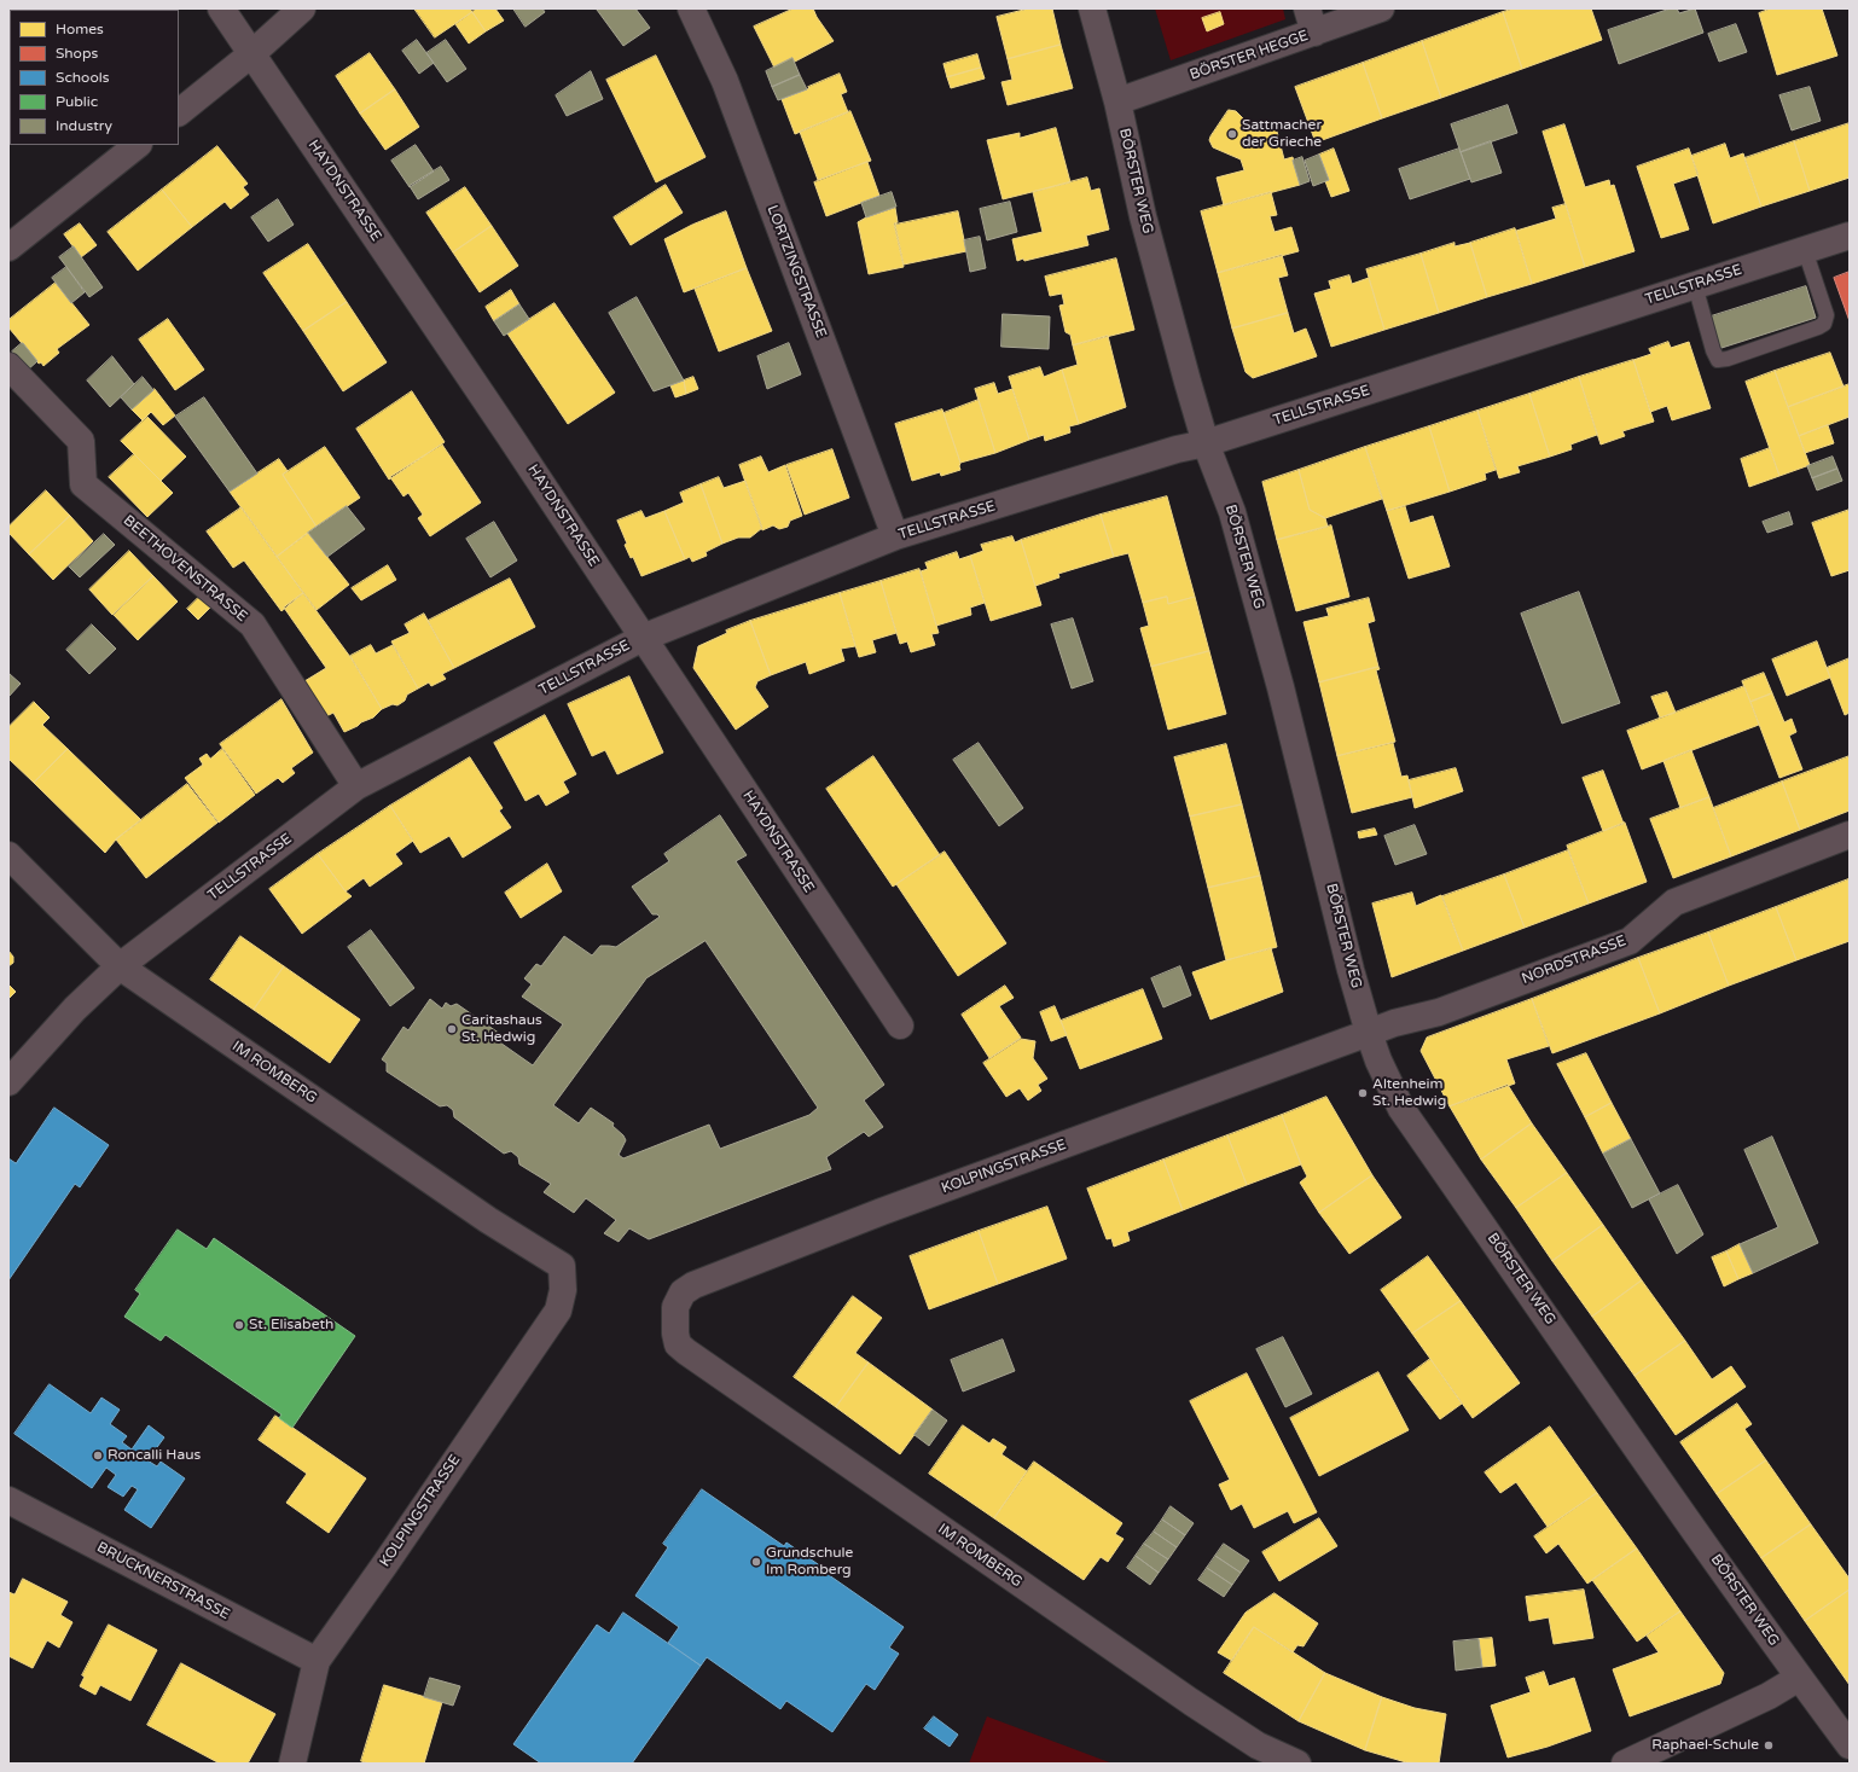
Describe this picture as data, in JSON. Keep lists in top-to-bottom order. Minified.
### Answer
{"streets":{"street":["BÖRSTER HEGGE","BÖRSTER WEG","HAYDNSTRASSE","LORTZINGSTRASSE","TELLSTRASSE","BEETHOVENSTRASSE","NORDSTRASSE","IM ROMBERG","KOLPINGSTRASSE","BRUCKNERSTRASSE"]},"crossings":[["BÖRSTER HEGGE","BÖRSTER WEG"],["BÖRSTER WEG","TELLSTRASSE"],["BÖRSTER WEG","NORDSTRASSE"],["BÖRSTER WEG","KOLPINGSTRASSE"],["HAYDNSTRASSE","TELLSTRASSE"],["LORTZINGSTRASSE","TELLSTRASSE"],["TELLSTRASSE","BEETHOVENSTRASSE"],["TELLSTRASSE","IM ROMBERG"],["NORDSTRASSE","KOLPINGSTRASSE"],["IM ROMBERG","KOLPINGSTRASSE"],["KOLPINGSTRASSE","BRUCKNERSTRASSE"]],"places":["Sattmacher der Grieche","Caritashaus St. Hedwig","Altenheim St. Hedwig","St. Elisabeth","Roncalli Haus","Grundschule Im Romberg","Raphael-Schule"],"legend":["Homes","Shops","Schools","Public","Industry"]}
